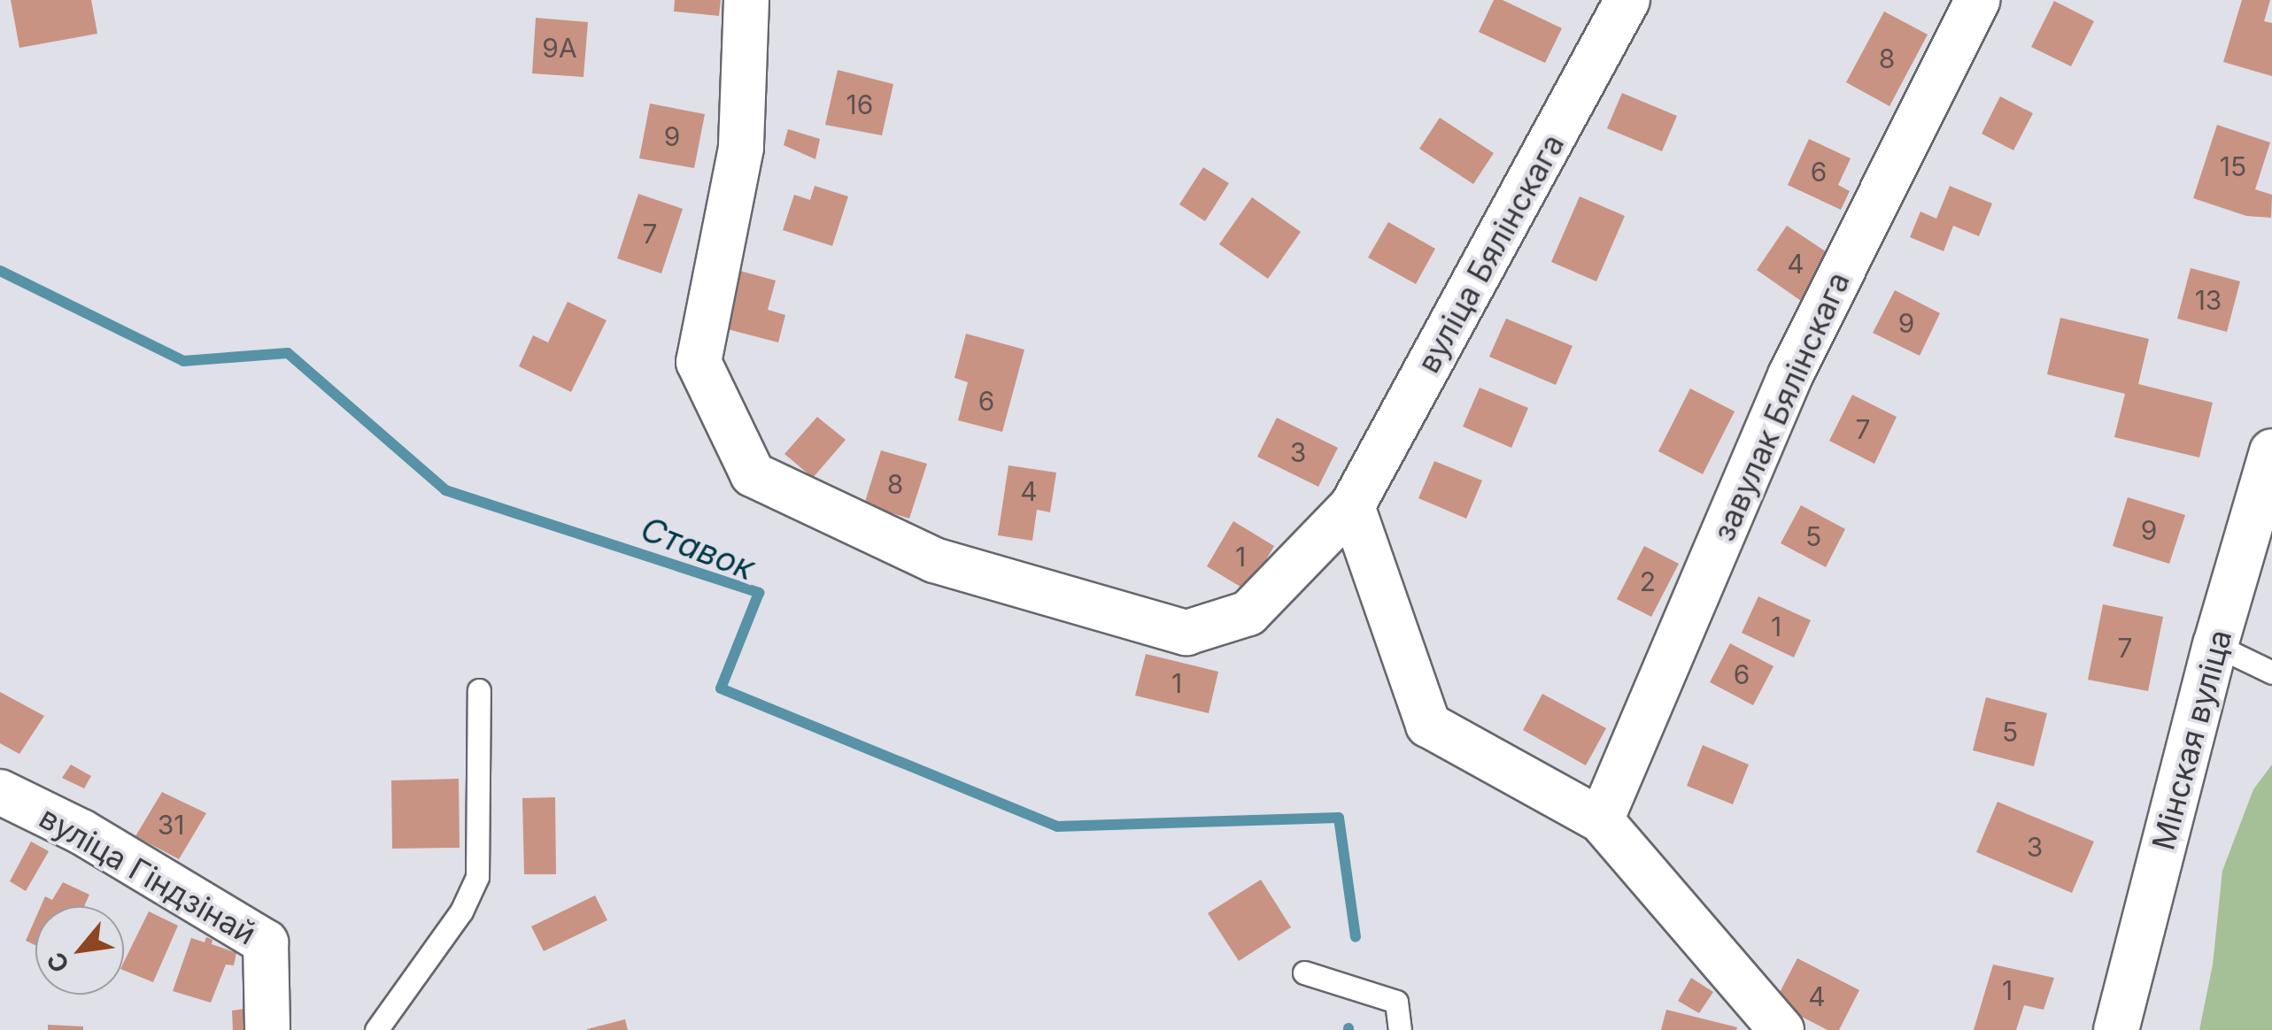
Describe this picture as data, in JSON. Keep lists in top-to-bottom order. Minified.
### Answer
{"streets":{"street":["вуліца Бялінскага","завулак Бялінскага","Мінская вуліца","вуліца Гіндзінай"]},"water":["Ставок"],"house_numbers":["9А","8","16","9","15","6","7","4","13","9","6","7","3","8","4","9","5","1","2","1","7","6","1","5","31","3","1","4"],"north":"bottom left"}
